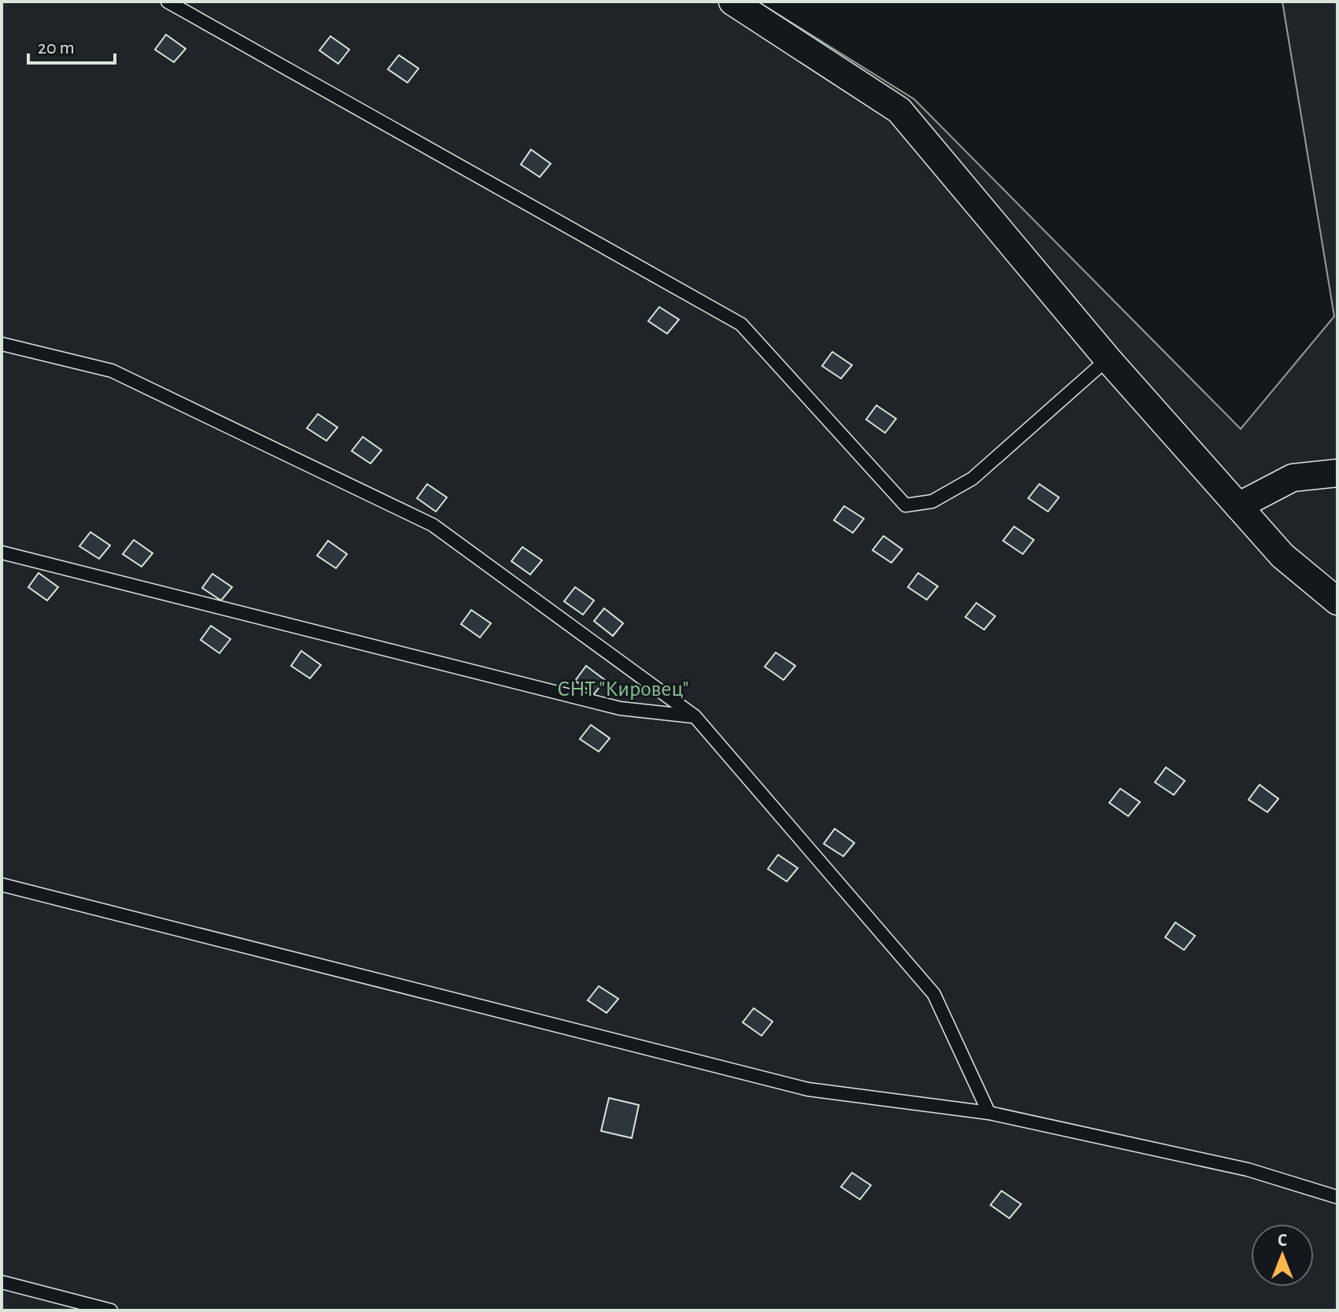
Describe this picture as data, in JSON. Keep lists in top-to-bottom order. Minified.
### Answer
{"parks":["СНТ \"Кировец\""],"scale_bar":"20 m","north":"top"}
